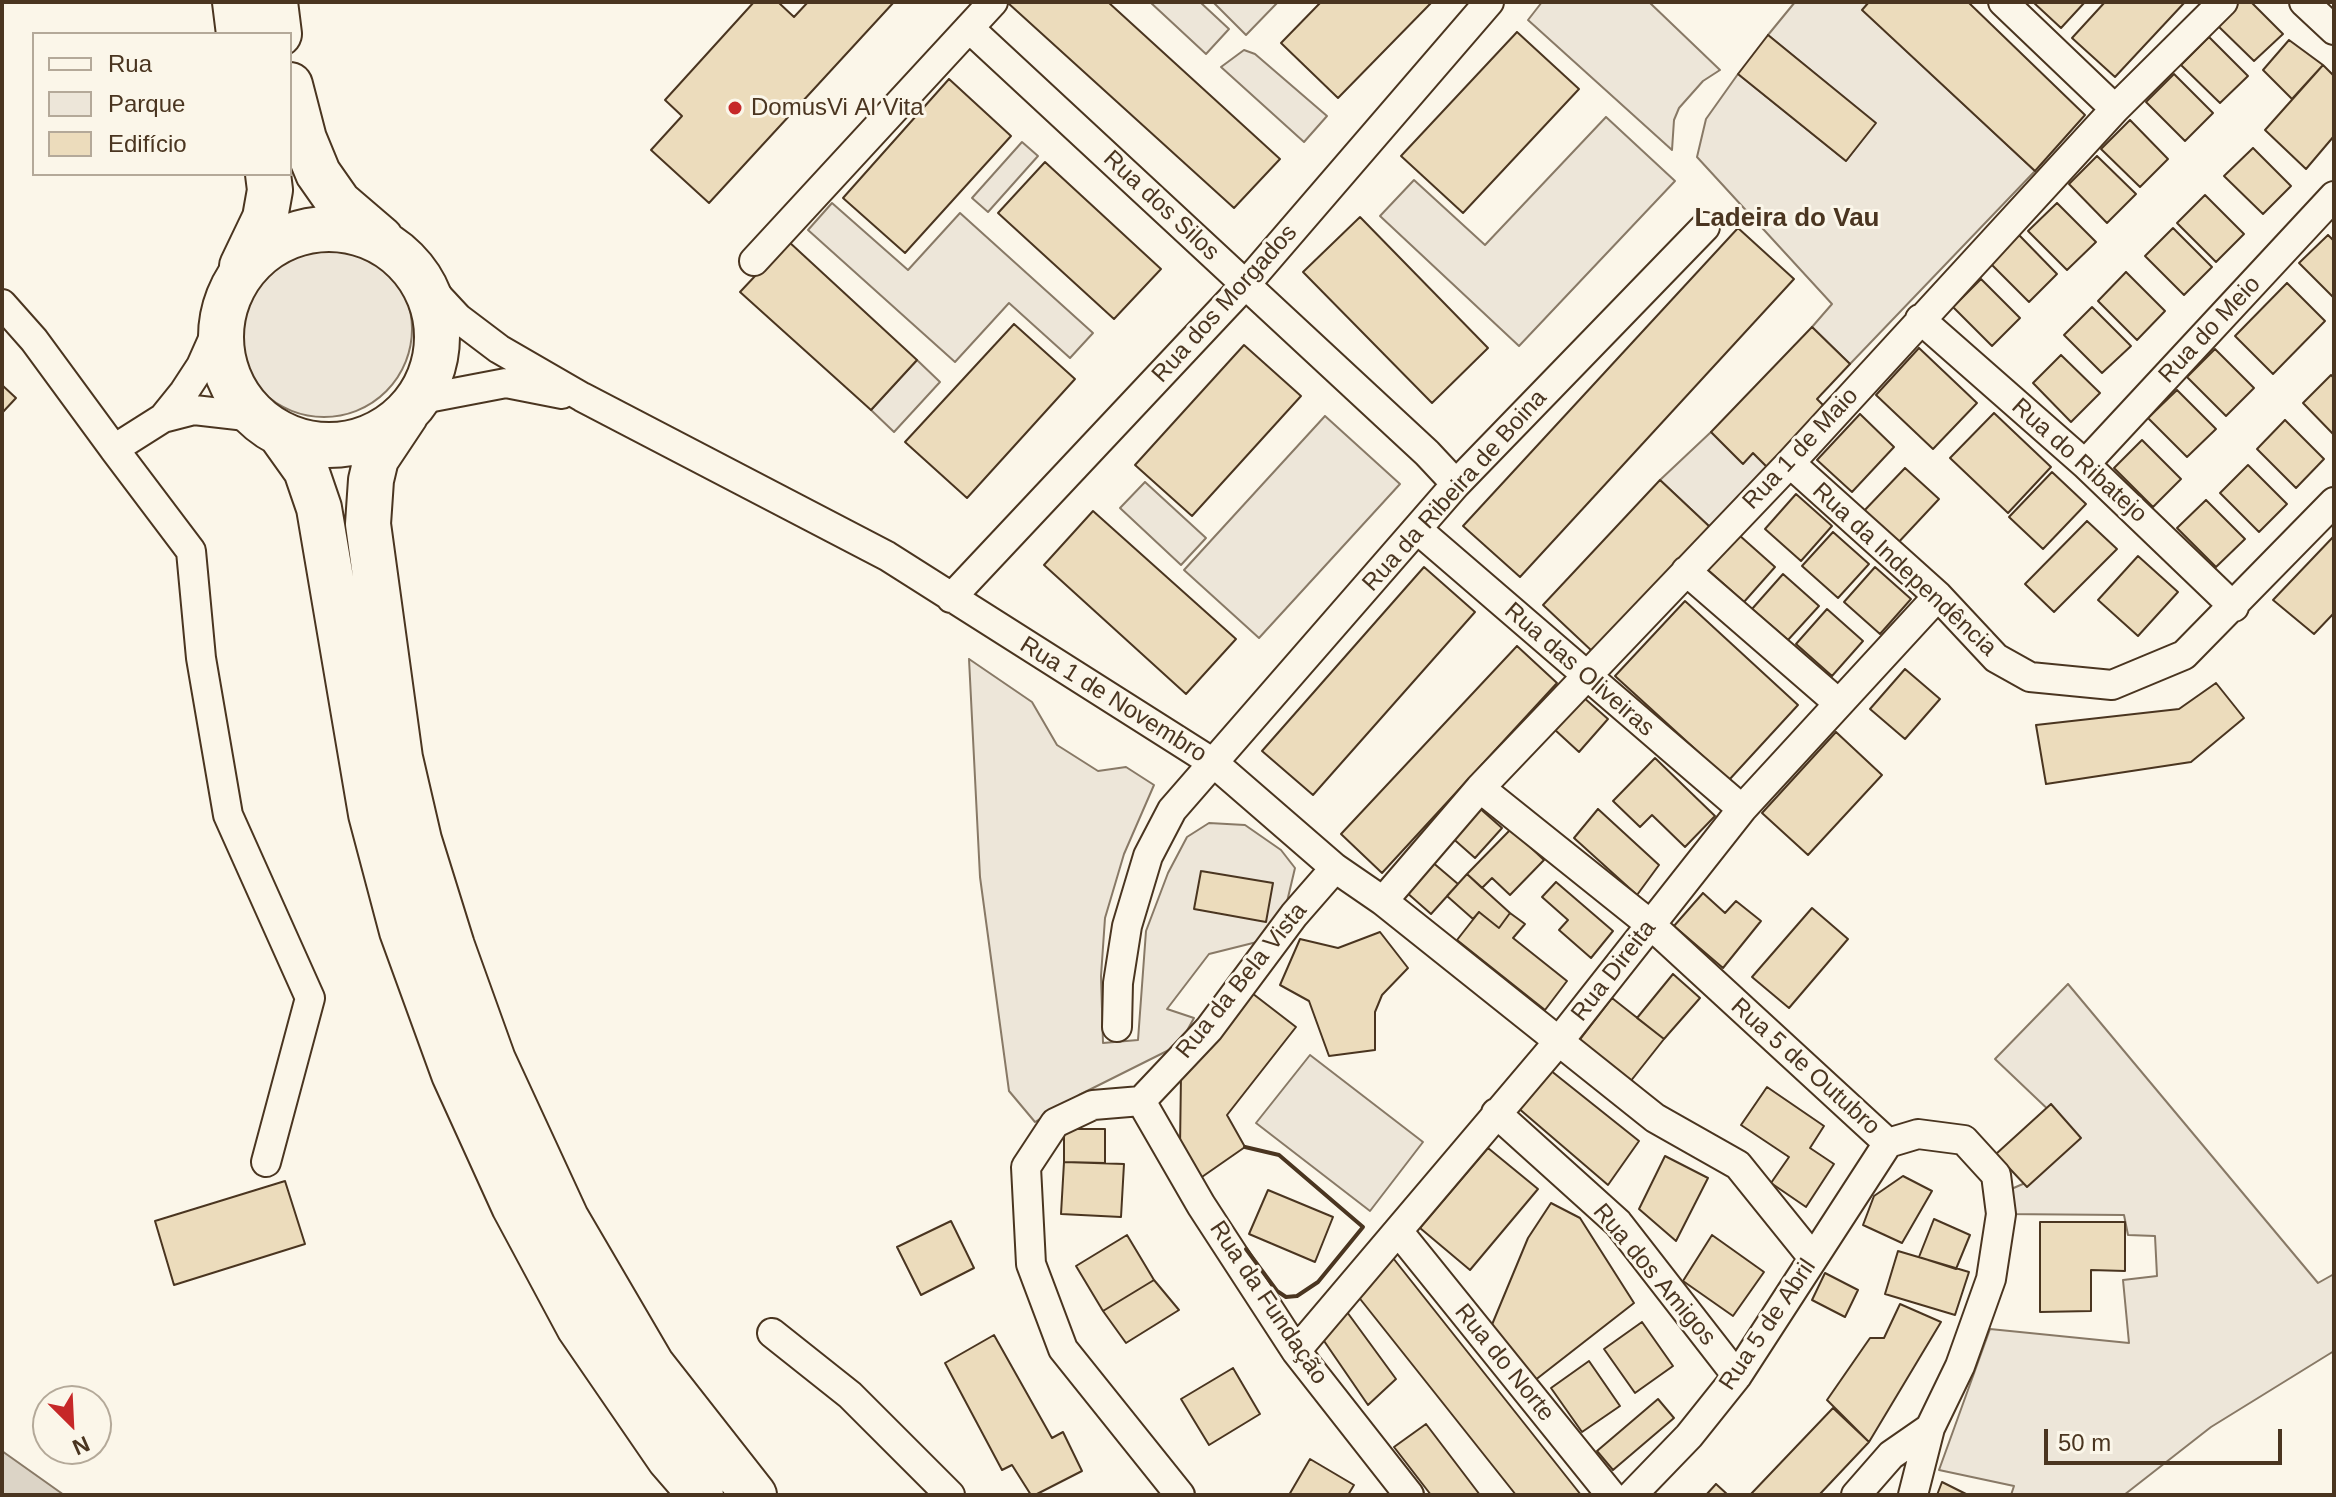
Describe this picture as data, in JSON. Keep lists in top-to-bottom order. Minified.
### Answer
{"streets":{"street":["Rua dos Silos","Rua dos Morgados","Rua do Meio","Rua 1 de Maio","Rua do Ribatejo","Rua da Ribeira de Boina","Rua da Independência","Rua das Oliveiras","Rua 1 de Novembro","Rua Direita","Rua da Bela Vista","Rua 5 de Outubro","Rua dos Amigos","Rua da Fundação","Rua 5 de Abril","Rua do Norte"]},"crossings":[["Rua dos Silos","Rua dos Morgados"],["Rua dos Silos","Rua da Ribeira de Boina"],["Rua dos Morgados","Rua 1 de Novembro"],["Rua do Meio","Rua do Ribatejo"],["Rua 1 de Maio","Rua do Ribatejo"],["Rua 1 de Maio","Rua da Independência"],["Rua 1 de Maio","Rua das Oliveiras"],["Rua 1 de Maio","Rua 1 de Novembro"],["Rua 1 de Maio","Rua 5 de Outubro"],["Rua do Ribatejo","Rua da Independência"],["Rua da Ribeira de Boina","Rua das Oliveiras"],["Rua da Ribeira de Boina","Rua 1 de Novembro"],["Rua da Independência","Rua Direita"],["Rua das Oliveiras","Rua Direita"],["Rua 1 de Novembro","Rua Direita"],["Rua 1 de Novembro","Rua da Bela Vista"],["Rua 1 de Novembro","Rua 5 de Abril"],["Rua Direita","Rua 5 de Outubro"],["Rua Direita","Rua dos Amigos"],["Rua Direita","Rua da Fundação"],["Rua Direita","Rua do Norte"],["Rua da Bela Vista","Rua da Fundação"],["Rua 5 de Outubro","Rua 5 de Abril"],["Rua dos Amigos","Rua 5 de Abril"]],"districts":["Ladeira do Vau"],"places":["DomusVi Al Vita"],"legend":["Rua","Parque","Edifício"],"scale_bar":"50 m","north":"bottom right"}
